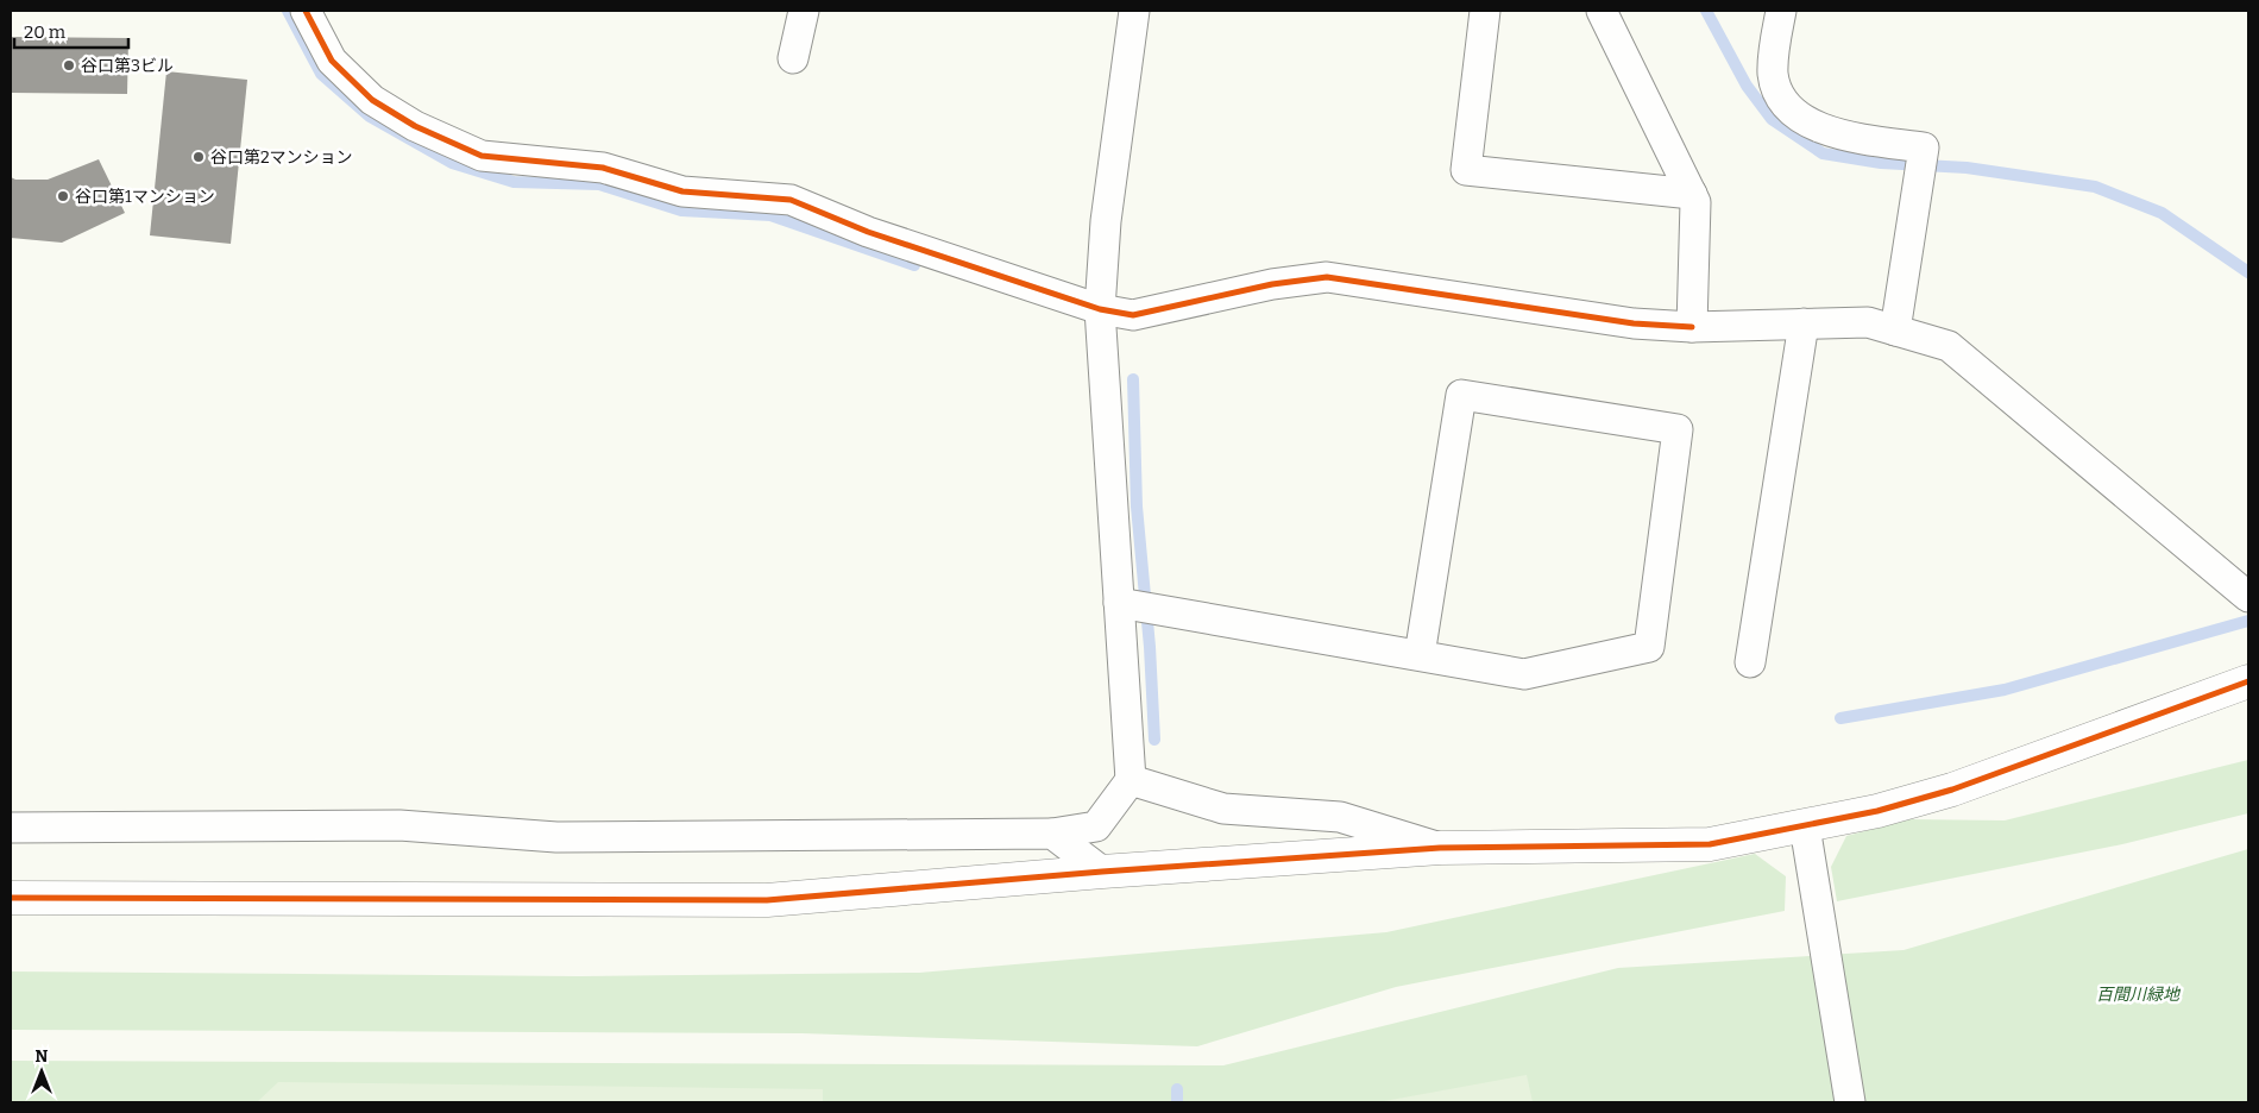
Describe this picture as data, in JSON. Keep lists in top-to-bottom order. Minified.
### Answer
{"parks":["百間川緑地"],"places":["谷口第3ビル","谷口第2マンション","谷口第1マンション"],"scale_bar":"20 m","north":"top"}
